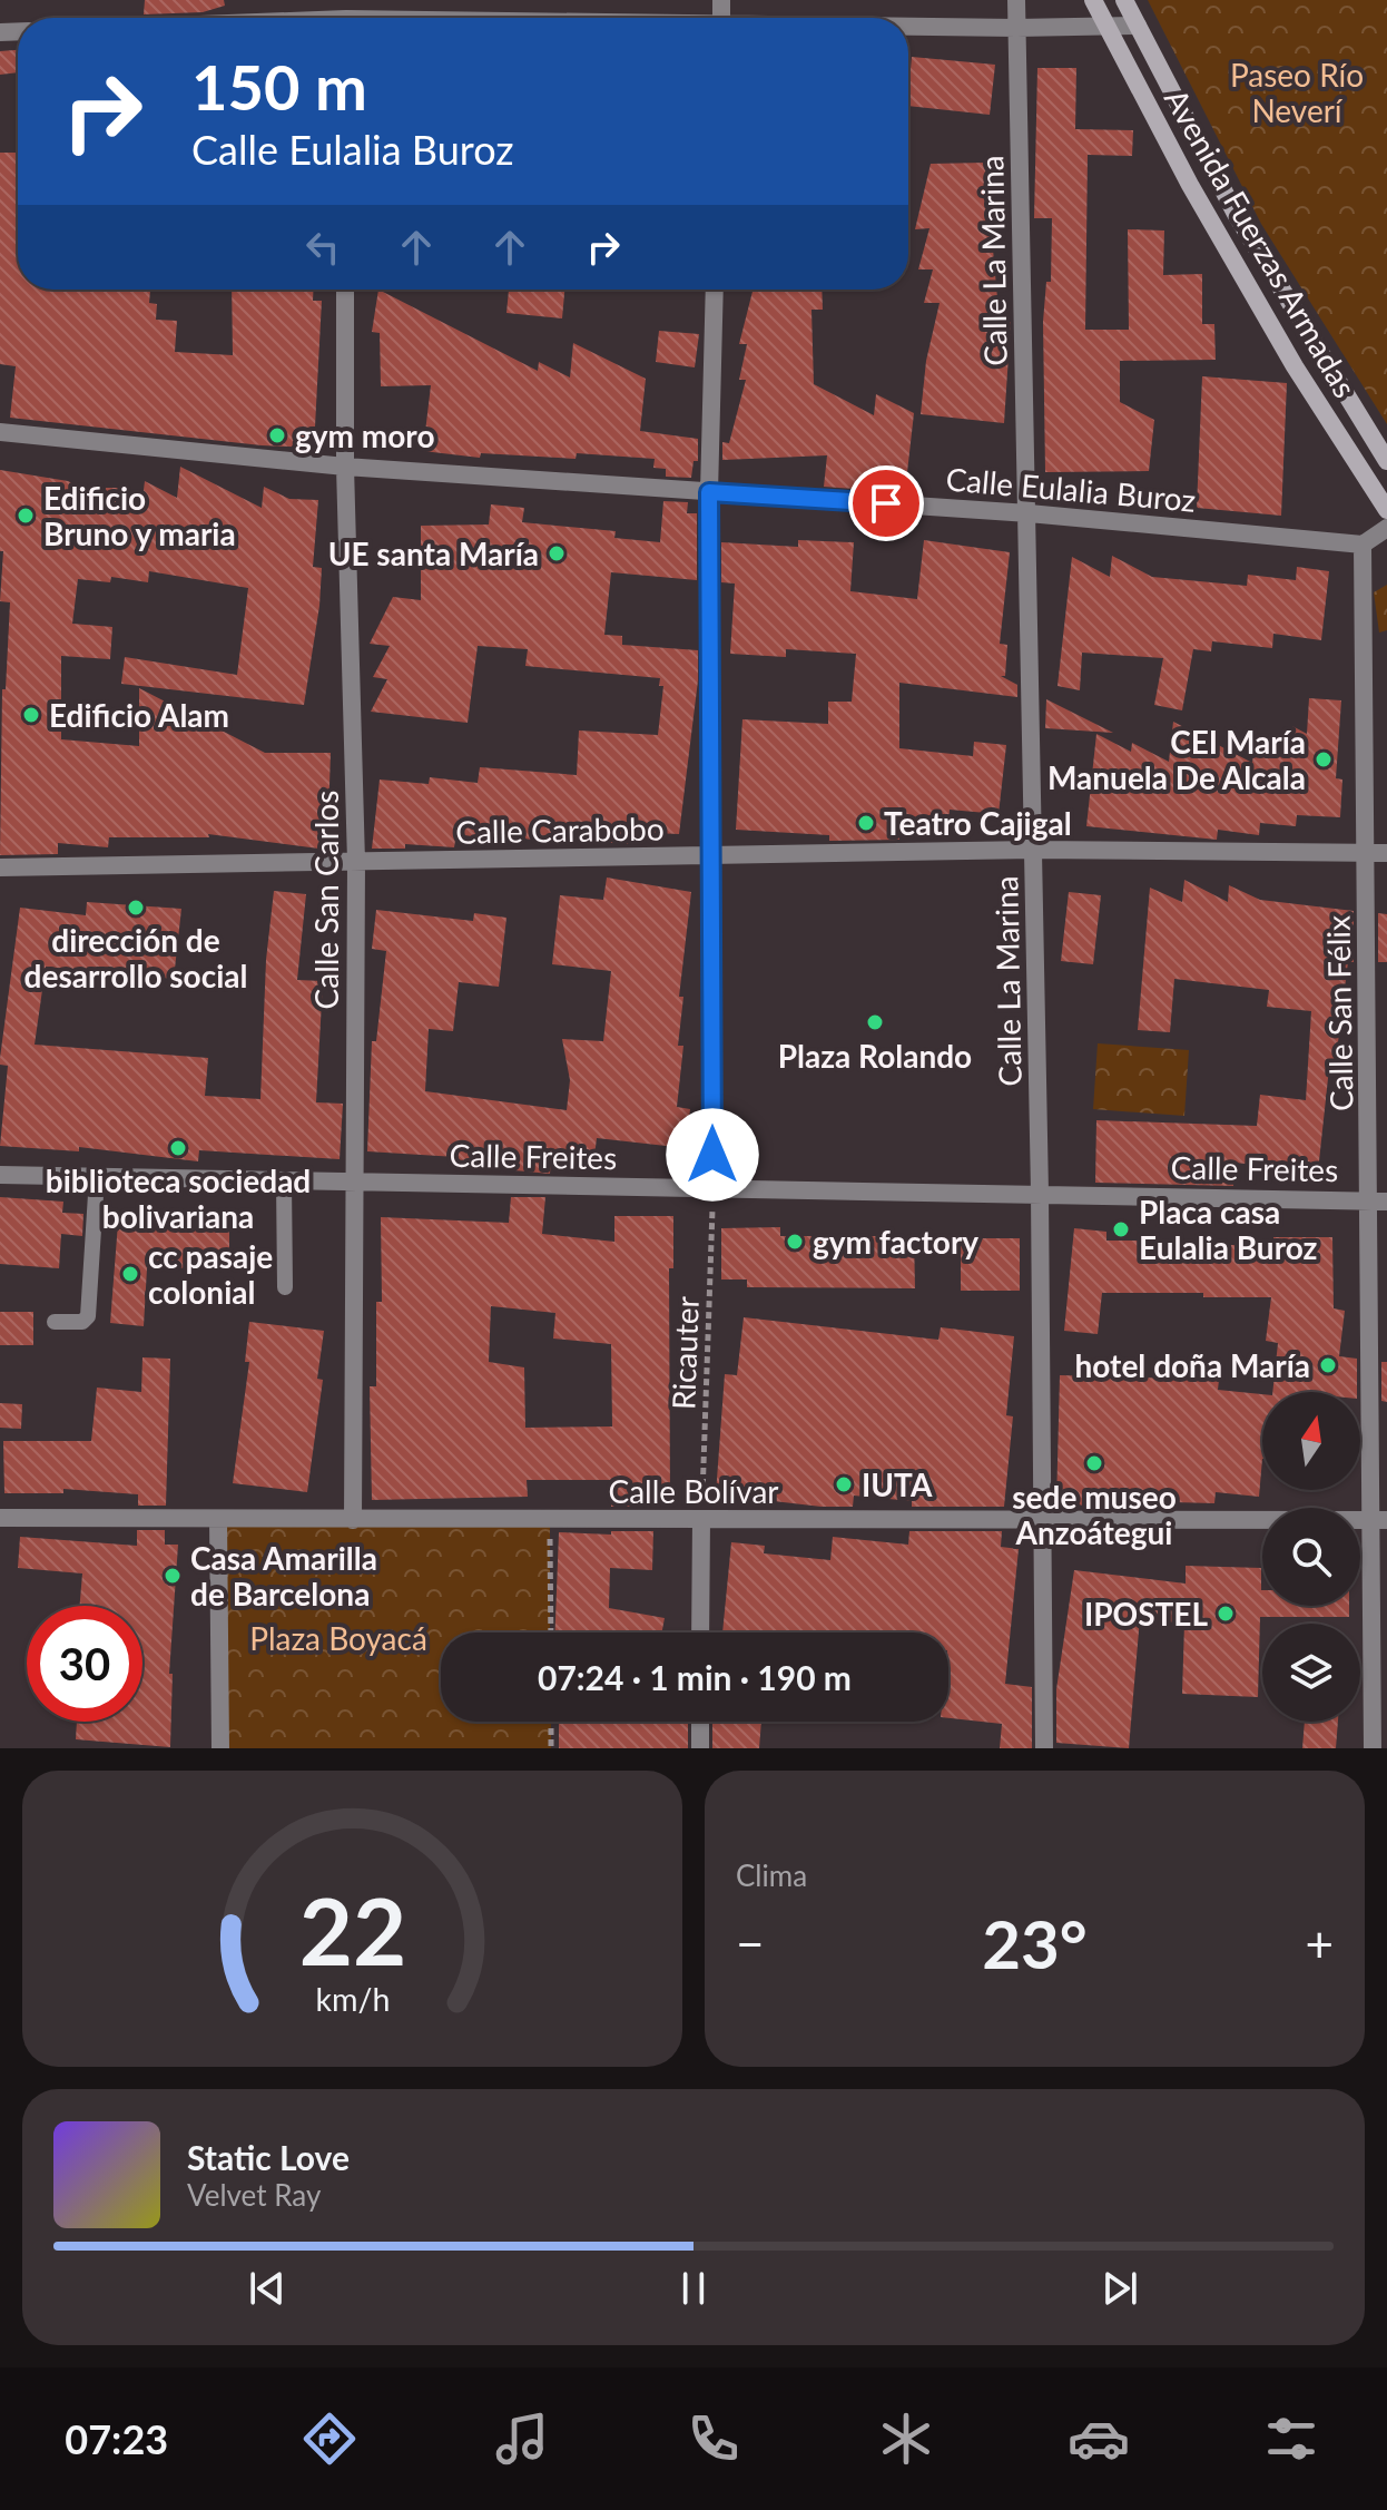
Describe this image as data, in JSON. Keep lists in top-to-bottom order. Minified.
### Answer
{"streets":{"street":["Avenida Fuerzas Armadas","Calle La Marina","Calle Eulalia Buroz","Calle Carabobo","Calle San Carlos","Calle San Félix","Calle Freites","Calle Bolívar"],"path":["Ricauter"]},"crossings":[["Calle La Marina","Calle Eulalia Buroz"],["Calle La Marina","Calle Carabobo"],["Calle La Marina","Calle Freites"],["Calle La Marina","Calle Bolívar"],["Calle Eulalia Buroz","Calle San Carlos"],["Calle Eulalia Buroz","Calle San Félix"],["Calle Carabobo","Calle San Carlos"],["Calle Carabobo","Calle San Félix"],["Calle San Carlos","Calle Freites"],["Calle San Carlos","Calle Bolívar"],["Calle San Félix","Calle Freites"],["Calle San Félix","Calle Bolívar"],["Calle Freites","Ricauter"],["Ricauter","Calle Bolívar"]],"parks":["Paseo Río Neverí","Plaza Boyacá"],"places":["gym moro","Edificio Bruno y maria","UE santa María","Edificio Alam","CEI María Manuela De Alcala","Teatro Cajigal","dirección de desarrollo social","Plaza Rolando","biblioteca sociedad bolivariana","Placa casa Eulalia Buroz","gym factory","cc pasaje colonial","hotel doña María","sede museo Anzoátegui","IUTA","Casa Amarilla de Barcelona","IPOSTEL"],"north":"top","page":{"turn":["150 m","Calle Eulalia Buroz"],"limit":"30","trip":"07:24 · 1 min · 190 m","tile":"Clima","heat":["−","23°","+"],"song":["Static Love","Velvet Ray"],"tabs":"07:23","gauge":["22","km/h"]}}
